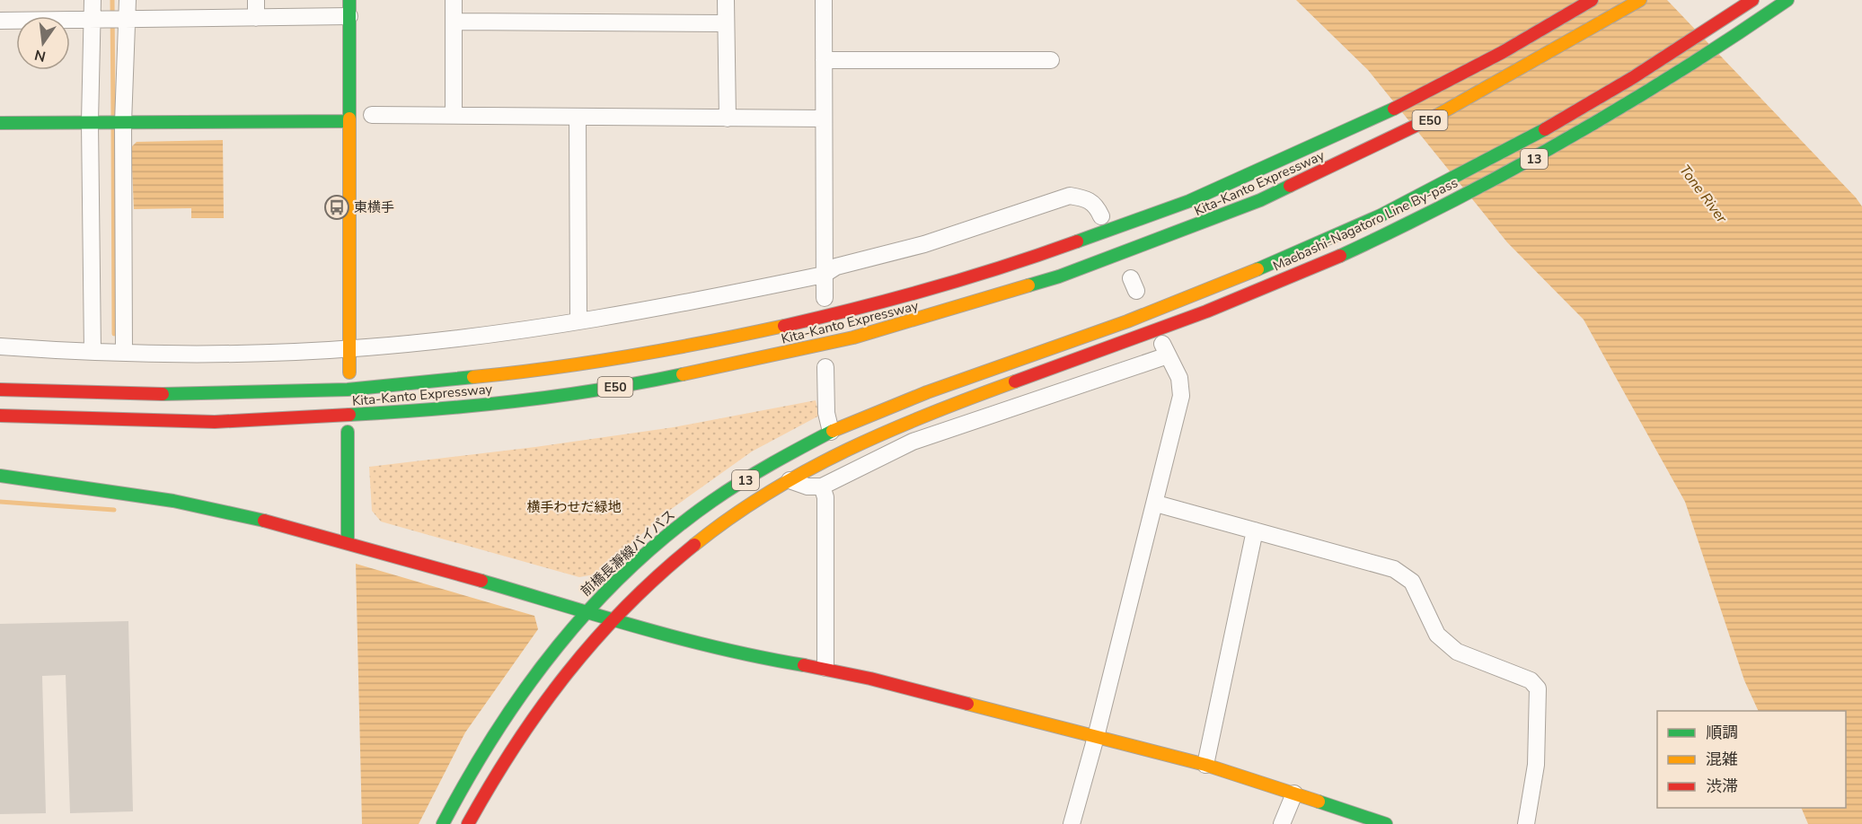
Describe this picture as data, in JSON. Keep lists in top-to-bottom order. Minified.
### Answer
{"streets":{"main road":["E50","13","Kita-Kanto Expressway","Maebashi-Nagatoro Line By-pass","前橋長瀞線バイパス"]},"crossings":[["13","Maebashi-Nagatoro Line By-pass"],["Maebashi-Nagatoro Line By-pass","前橋長瀞線バイパス"]],"water":["Tone River"],"parks":["横手わせだ緑地"],"places":{"bus stop":["東横手"]},"legend":["順調","混雑","渋滞"],"north":"bottom"}
